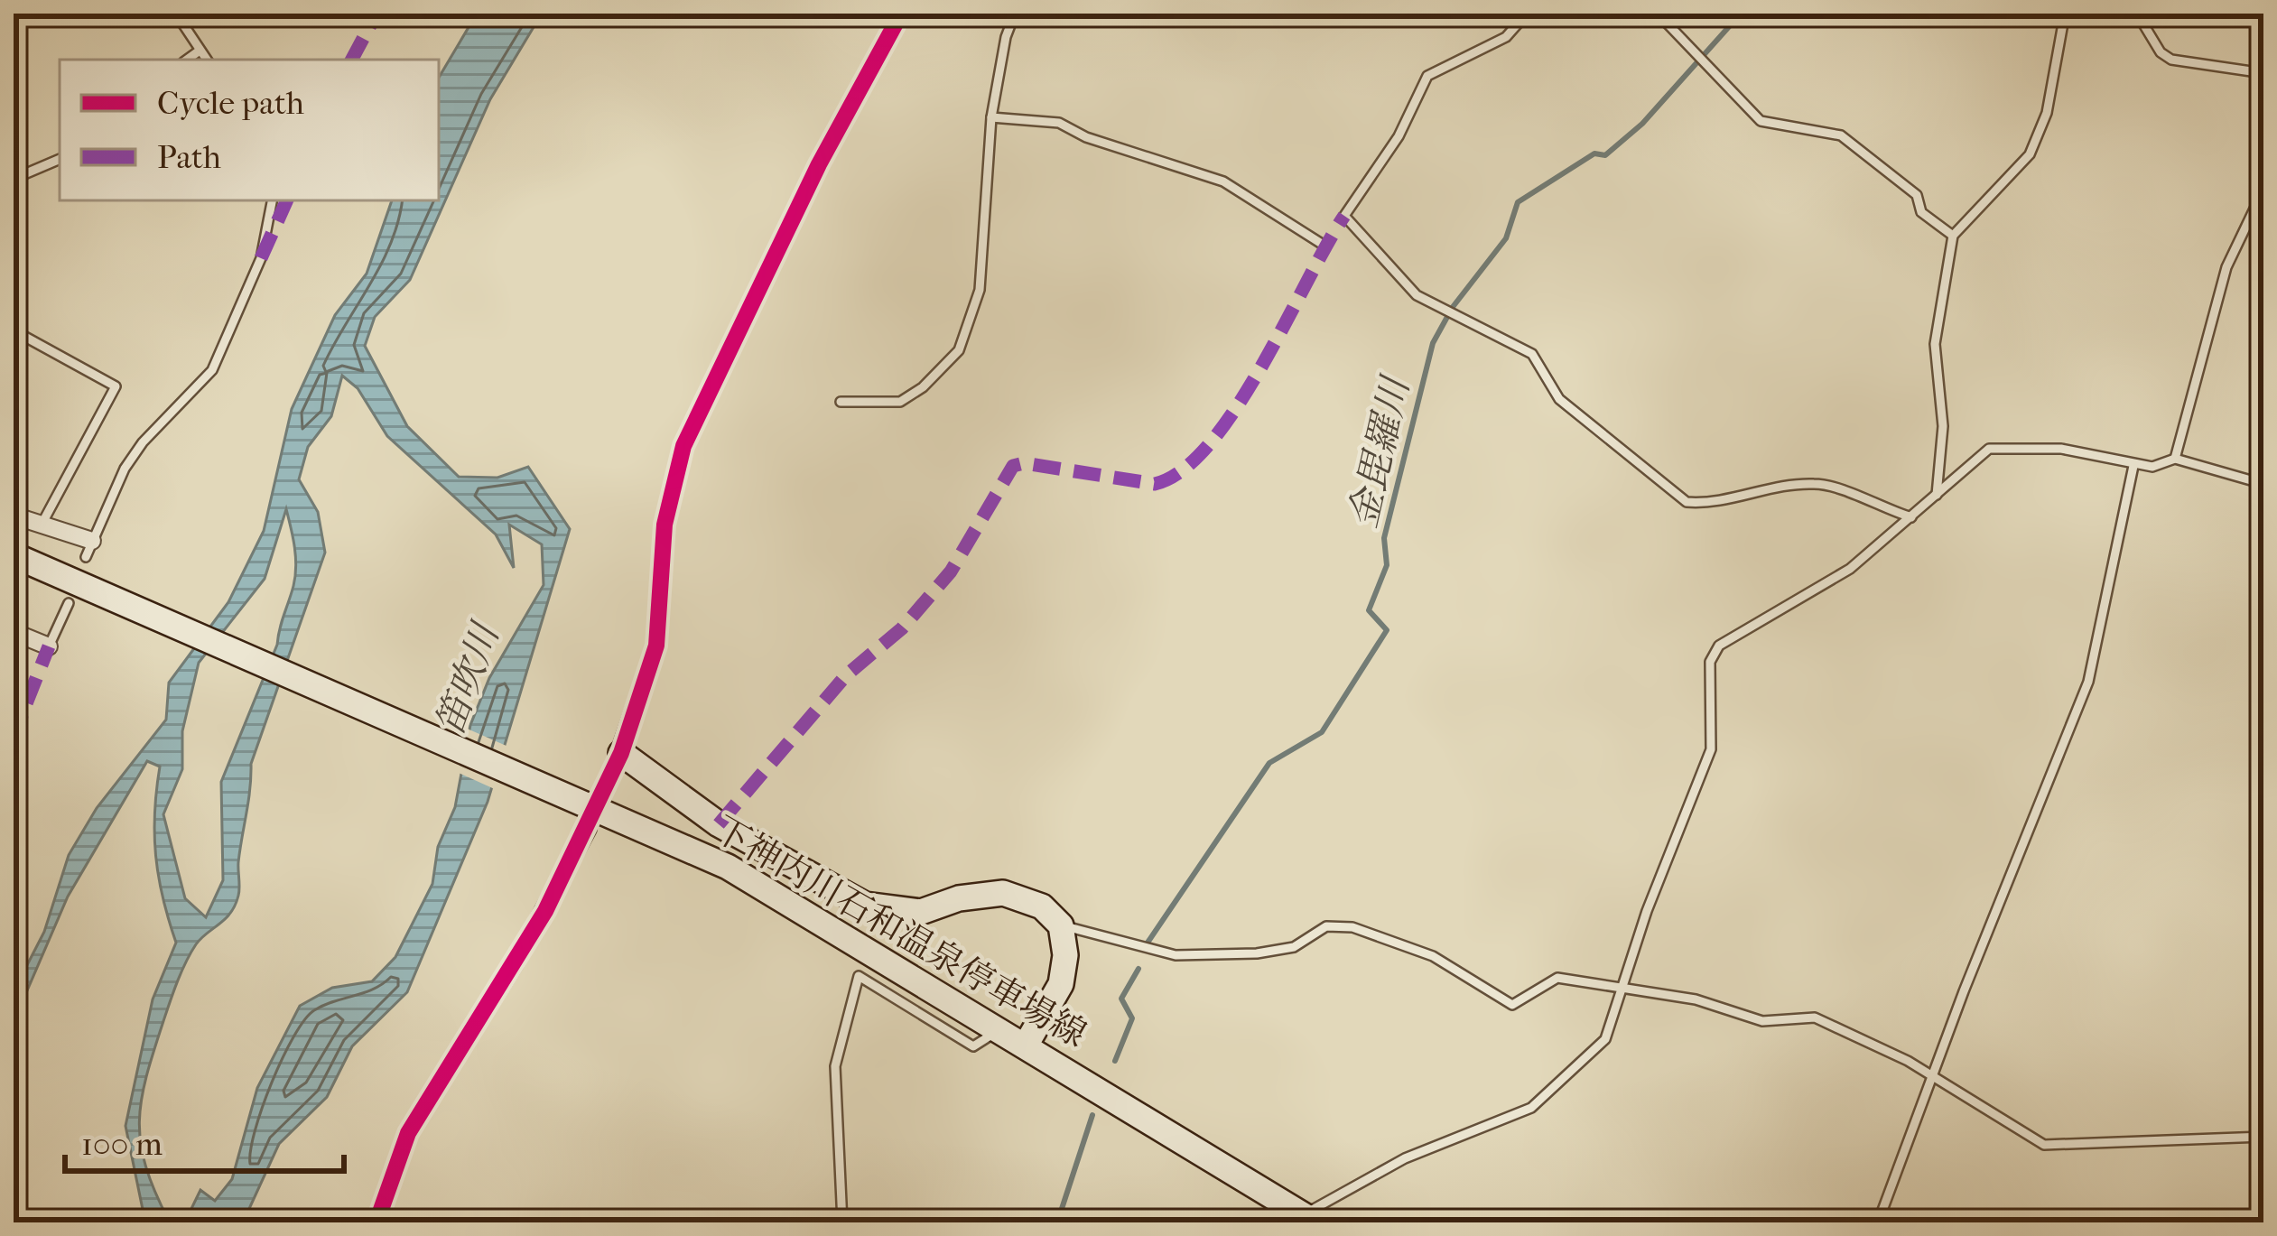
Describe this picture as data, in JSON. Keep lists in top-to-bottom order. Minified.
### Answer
{"streets":{"main road":["下神内川石和温泉停車場線"]},"water":["金毘羅川","笛吹川"],"legend":["Cycle path","Path"],"scale_bar":"100 m"}
